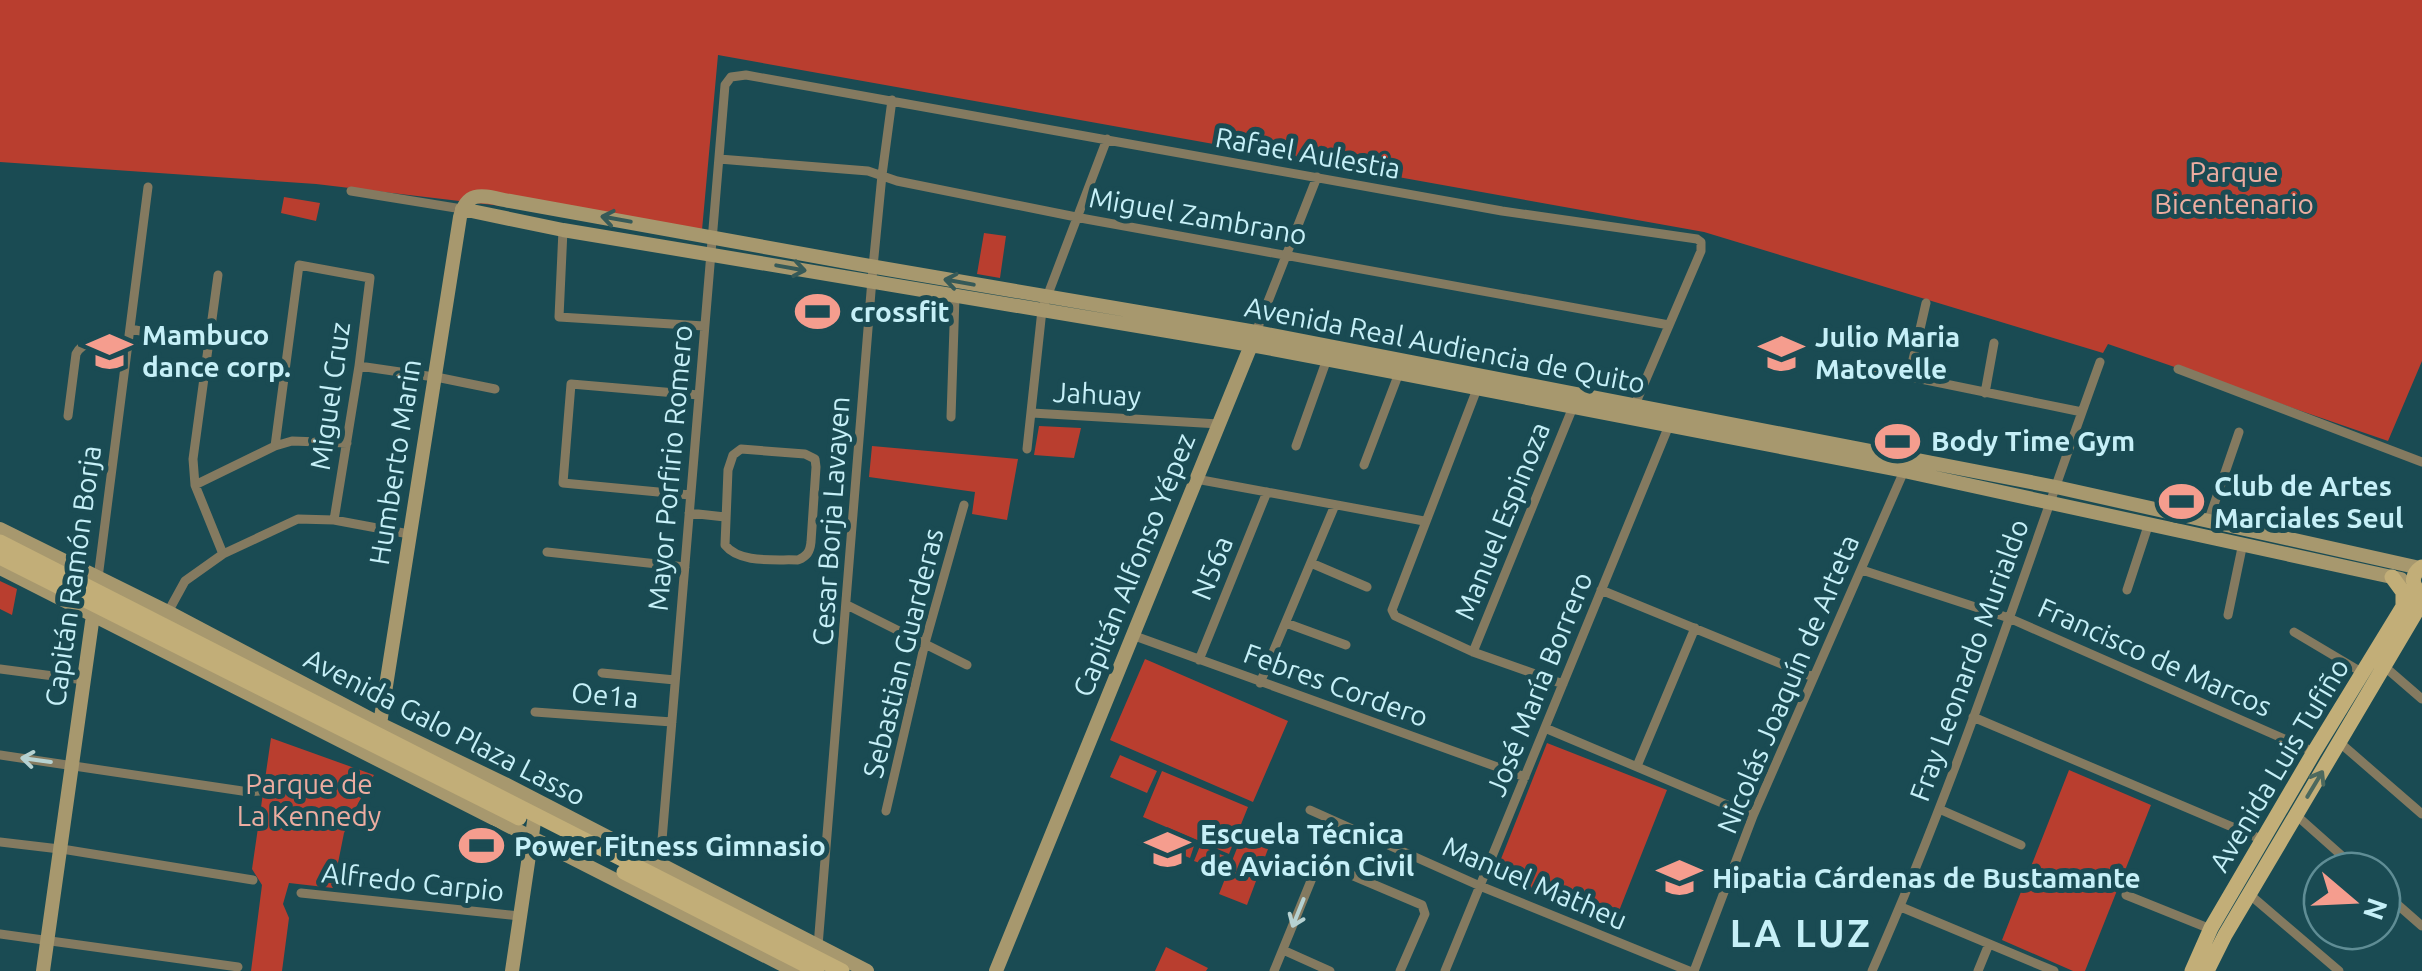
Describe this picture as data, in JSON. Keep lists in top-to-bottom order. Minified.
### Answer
{"streets":{"main road":["Avenida Real Audiencia de Quito","Humberto Marin","Capitán Alfonso Yépez","Capitán Ramón Borja","Avenida Galo Plaza Lasso","Avenida Luis Tufiño"],"street":["Rafael Aulestia","Miguel Zambrano","Jahuay","Miguel Cruz","Mayor Porfirio Romero","Cesar Borja Lavayen","Manuel Espinoza","N56a","Sebastian Guarderas","Francisco de Marcos","Fray Leonardo Murialdo","José María Borrero","Nicolás Joaquín de Arteta","Febres Cordero","Oe1a","Alfredo Carpio","Manuel Matheu"]},"crossings":[["Rafael Aulestia","Miguel Zambrano"],["Rafael Aulestia","Avenida Real Audiencia de Quito"],["Rafael Aulestia","Mayor Porfirio Romero"],["Rafael Aulestia","Cesar Borja Lavayen"],["Rafael Aulestia","Capitán Alfonso Yépez"],["Miguel Zambrano","Mayor Porfirio Romero"],["Miguel Zambrano","Cesar Borja Lavayen"],["Miguel Zambrano","Capitán Alfonso Yépez"],["Avenida Real Audiencia de Quito","Humberto Marin"],["Avenida Real Audiencia de Quito","Mayor Porfirio Romero"],["Avenida Real Audiencia de Quito","Cesar Borja Lavayen"],["Avenida Real Audiencia de Quito","Manuel Espinoza"],["Avenida Real Audiencia de Quito","Capitán Alfonso Yépez"],["Avenida Real Audiencia de Quito","Fray Leonardo Murialdo"],["Avenida Real Audiencia de Quito","José María Borrero"],["Avenida Real Audiencia de Quito","Nicolás Joaquín de Arteta"],["Avenida Real Audiencia de Quito","Avenida Luis Tufiño"],["Jahuay","Capitán Alfonso Yépez"],["Humberto Marin","Avenida Galo Plaza Lasso"],["Mayor Porfirio Romero","Oe1a"],["Mayor Porfirio Romero","Avenida Galo Plaza Lasso"],["Cesar Borja Lavayen","Avenida Galo Plaza Lasso"],["Capitán Alfonso Yépez","Febres Cordero"],["N56a","Febres Cordero"],["Capitán Ramón Borja","Avenida Galo Plaza Lasso"],["Francisco de Marcos","Fray Leonardo Murialdo"],["Francisco de Marcos","Nicolás Joaquín de Arteta"],["Francisco de Marcos","Avenida Luis Tufiño"],["José María Borrero","Febres Cordero"],["José María Borrero","Manuel Matheu"],["Nicolás Joaquín de Arteta","Manuel Matheu"]],"districts":["LA LUZ"],"parks":["Parque Bicentenario","Parque de La Kennedy"],"places":{"sports":["crossfit","Body Time Gym","Club de Artes Marciales Seul","Power Fitness Gimnasio"],"school or university":["Mambuco dance corp.","Julio Maria Matovelle","Escuela Técnica de Aviación Civil","Hipatia Cárdenas de Bustamante"]},"north":"right"}
